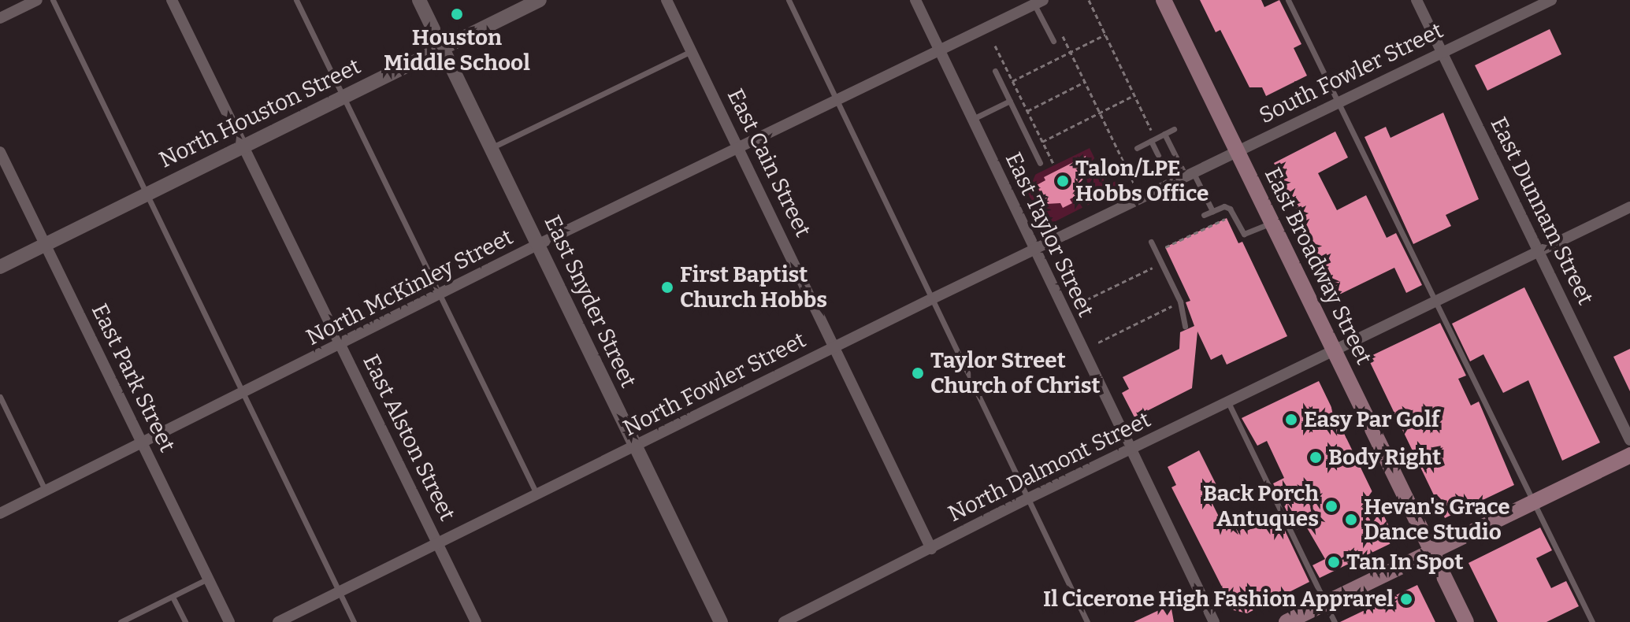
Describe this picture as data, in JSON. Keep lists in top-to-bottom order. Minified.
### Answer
{"streets":{"main road":["East Broadway Street"],"street":["South Fowler Street","North Houston Street","East Cain Street","East Dunnam Street","East Taylor Street","North McKinley Street","East Snyder Street","East Park Street","North Fowler Street","East Alston Street","North Dalmont Street"]},"crossings":[["South Fowler Street","East Dunnam Street"],["South Fowler Street","East Broadway Street"],["South Fowler Street","North Fowler Street"],["North Houston Street","East Snyder Street"],["North Houston Street","East Park Street"],["North Houston Street","East Alston Street"],["East Cain Street","North McKinley Street"],["East Cain Street","North Fowler Street"],["East Cain Street","North Dalmont Street"],["East Dunnam Street","North Dalmont Street"],["East Taylor Street","North McKinley Street"],["East Taylor Street","North Fowler Street"],["East Taylor Street","North Dalmont Street"],["East Broadway Street","North Fowler Street"],["East Broadway Street","North Dalmont Street"],["North McKinley Street","East Snyder Street"],["North McKinley Street","East Park Street"],["North McKinley Street","East Alston Street"],["East Snyder Street","North Fowler Street"],["North Fowler Street","East Alston Street"]],"places":["Houston Middle School","Talon/LPE Hobbs Office","First Baptist Church Hobbs","Taylor Street Church of Christ","Easy Par Golf","Body Right","Back Porch Antuques","Hevan's Grace Dance Studio","Tan In Spot","Il Cicerone High Fashion Apprarel"]}
